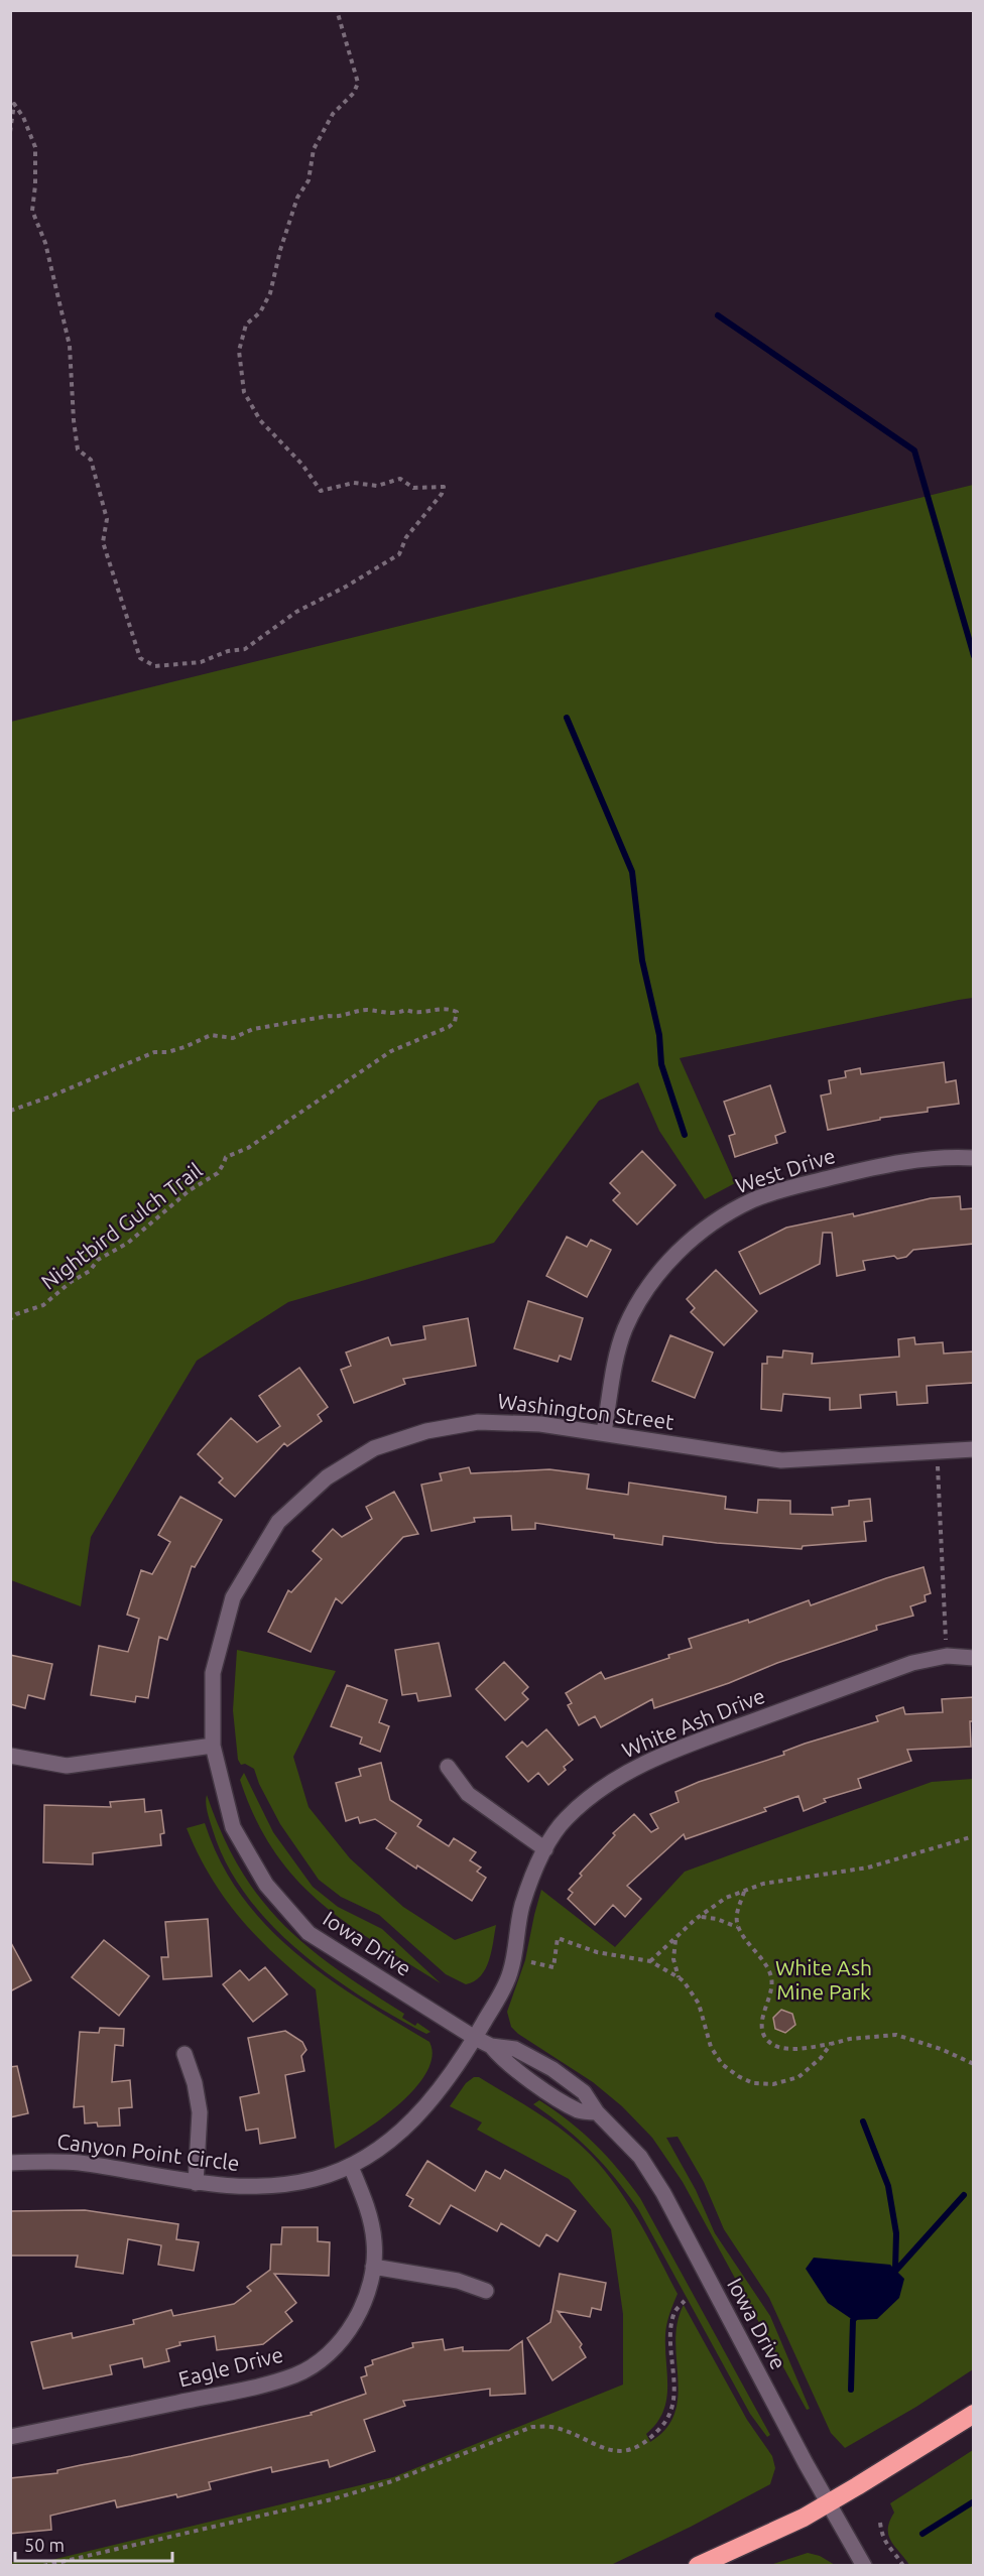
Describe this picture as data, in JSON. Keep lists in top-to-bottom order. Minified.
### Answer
{"streets":{"street":["West Drive","Washington Street","White Ash Drive","Iowa Drive","Canyon Point Circle","Eagle Drive"],"path":["Nightbird Gulch Trail"]},"crossings":[["West Drive","Washington Street"],["Washington Street","Iowa Drive"],["White Ash Drive","Iowa Drive"],["White Ash Drive","Canyon Point Circle"],["Iowa Drive","Canyon Point Circle"],["Canyon Point Circle","Eagle Drive"]],"parks":["White Ash Mine Park"],"scale_bar":"50 m"}
